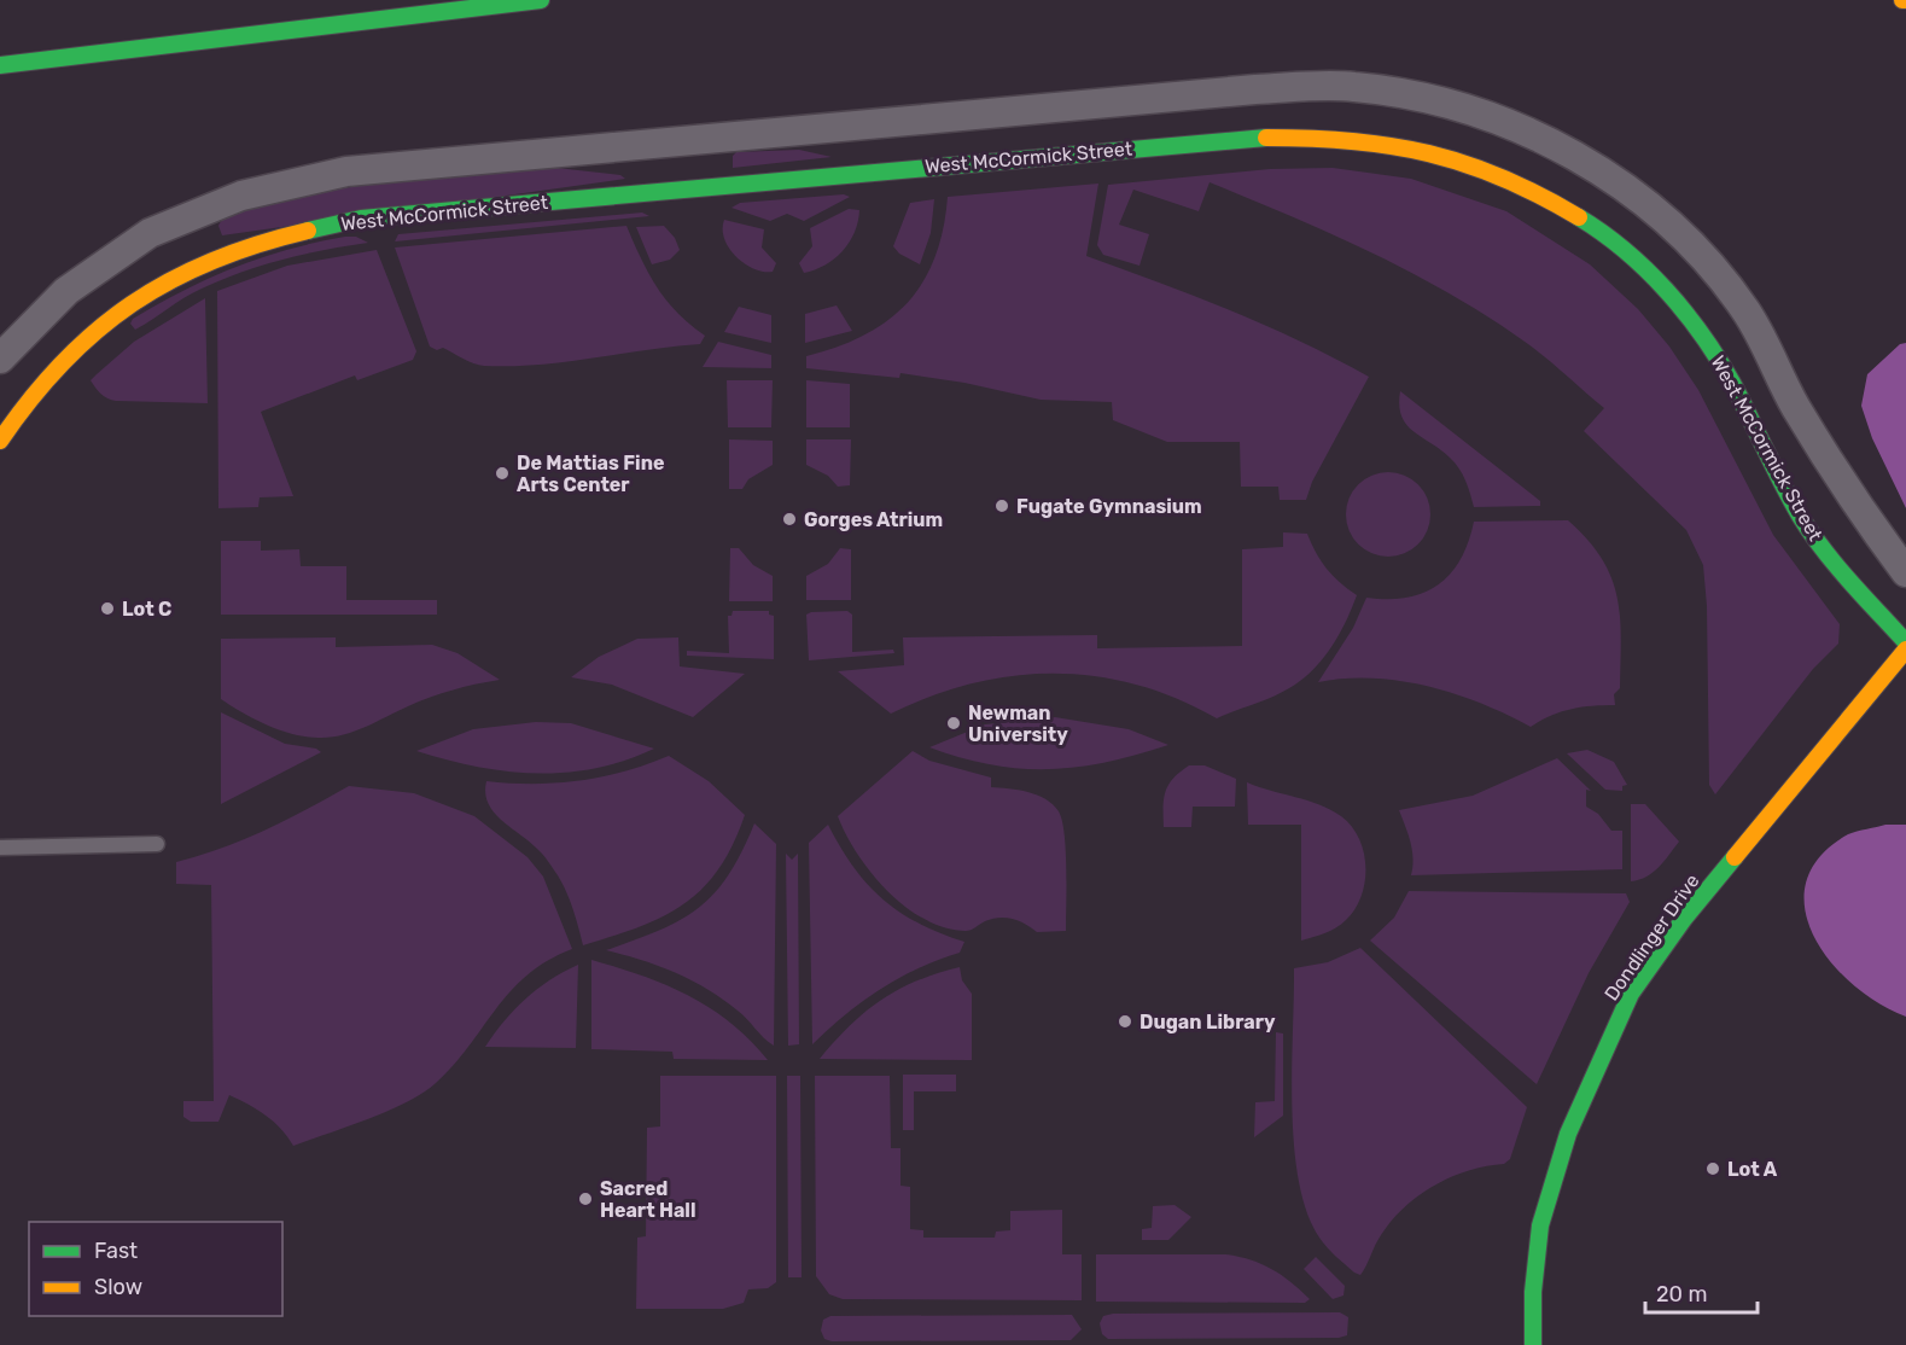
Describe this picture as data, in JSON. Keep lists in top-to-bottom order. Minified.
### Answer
{"streets":{"main road":["West McCormick Street","Dondlinger Drive"]},"places":["De Mattias Fine Arts Center","Fugate Gymnasium","Gorges Atrium","Lot C","Newman University","Dugan Library","Lot A","Sacred Heart Hall"],"legend":["Fast","Slow"],"scale_bar":"20 m"}
